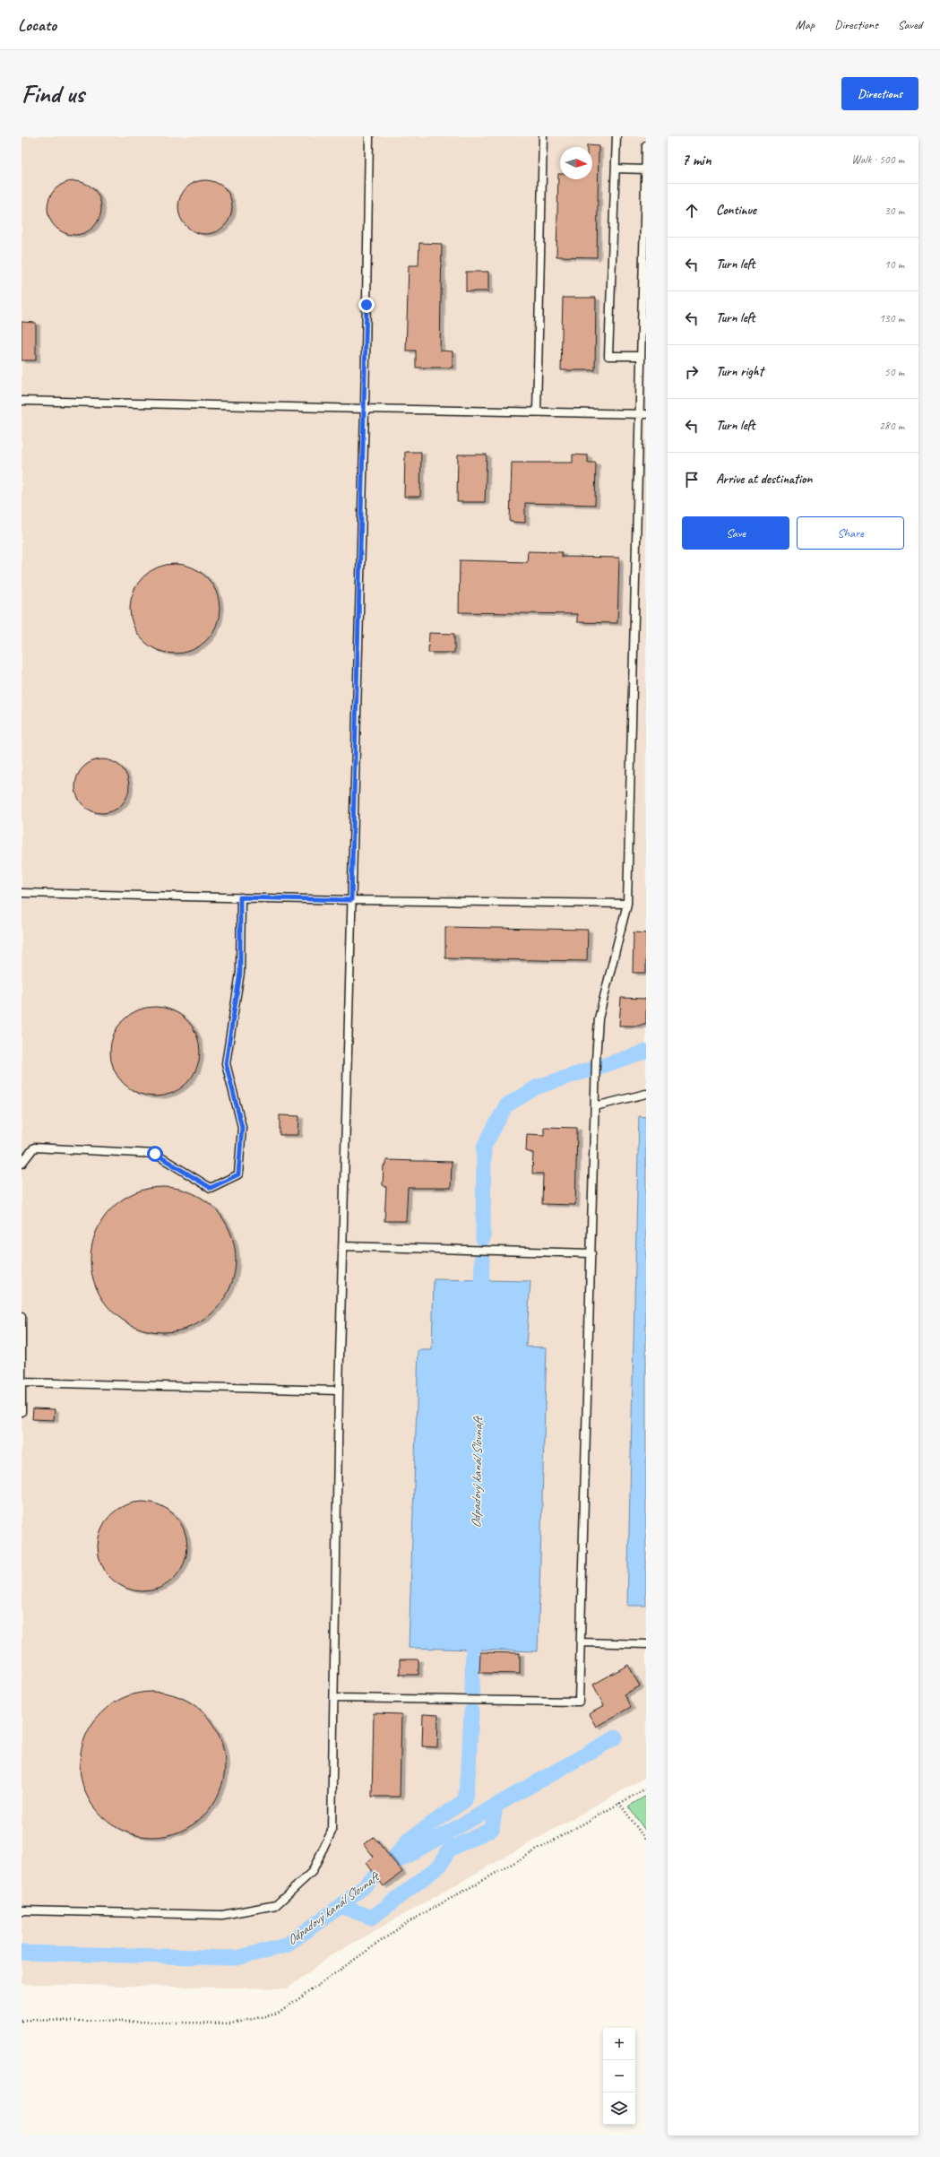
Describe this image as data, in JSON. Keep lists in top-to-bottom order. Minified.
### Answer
{"water":["Odpadový kanál Slovnaft"],"north":"right","page":{"header":"Locato","nav":["Map","Directions","Saved"],"buttons":["Directions",["Save","Share"]],"title":"Find us","heading":["7 min","Walk · 500 m"],"list":[["Continue","30 m"],["Turn left","10 m"],["Turn left","130 m"],["Turn right","50 m"],["Turn left","280 m"],"Arrive at destination"],"map_buttons":["+","−"]}}
